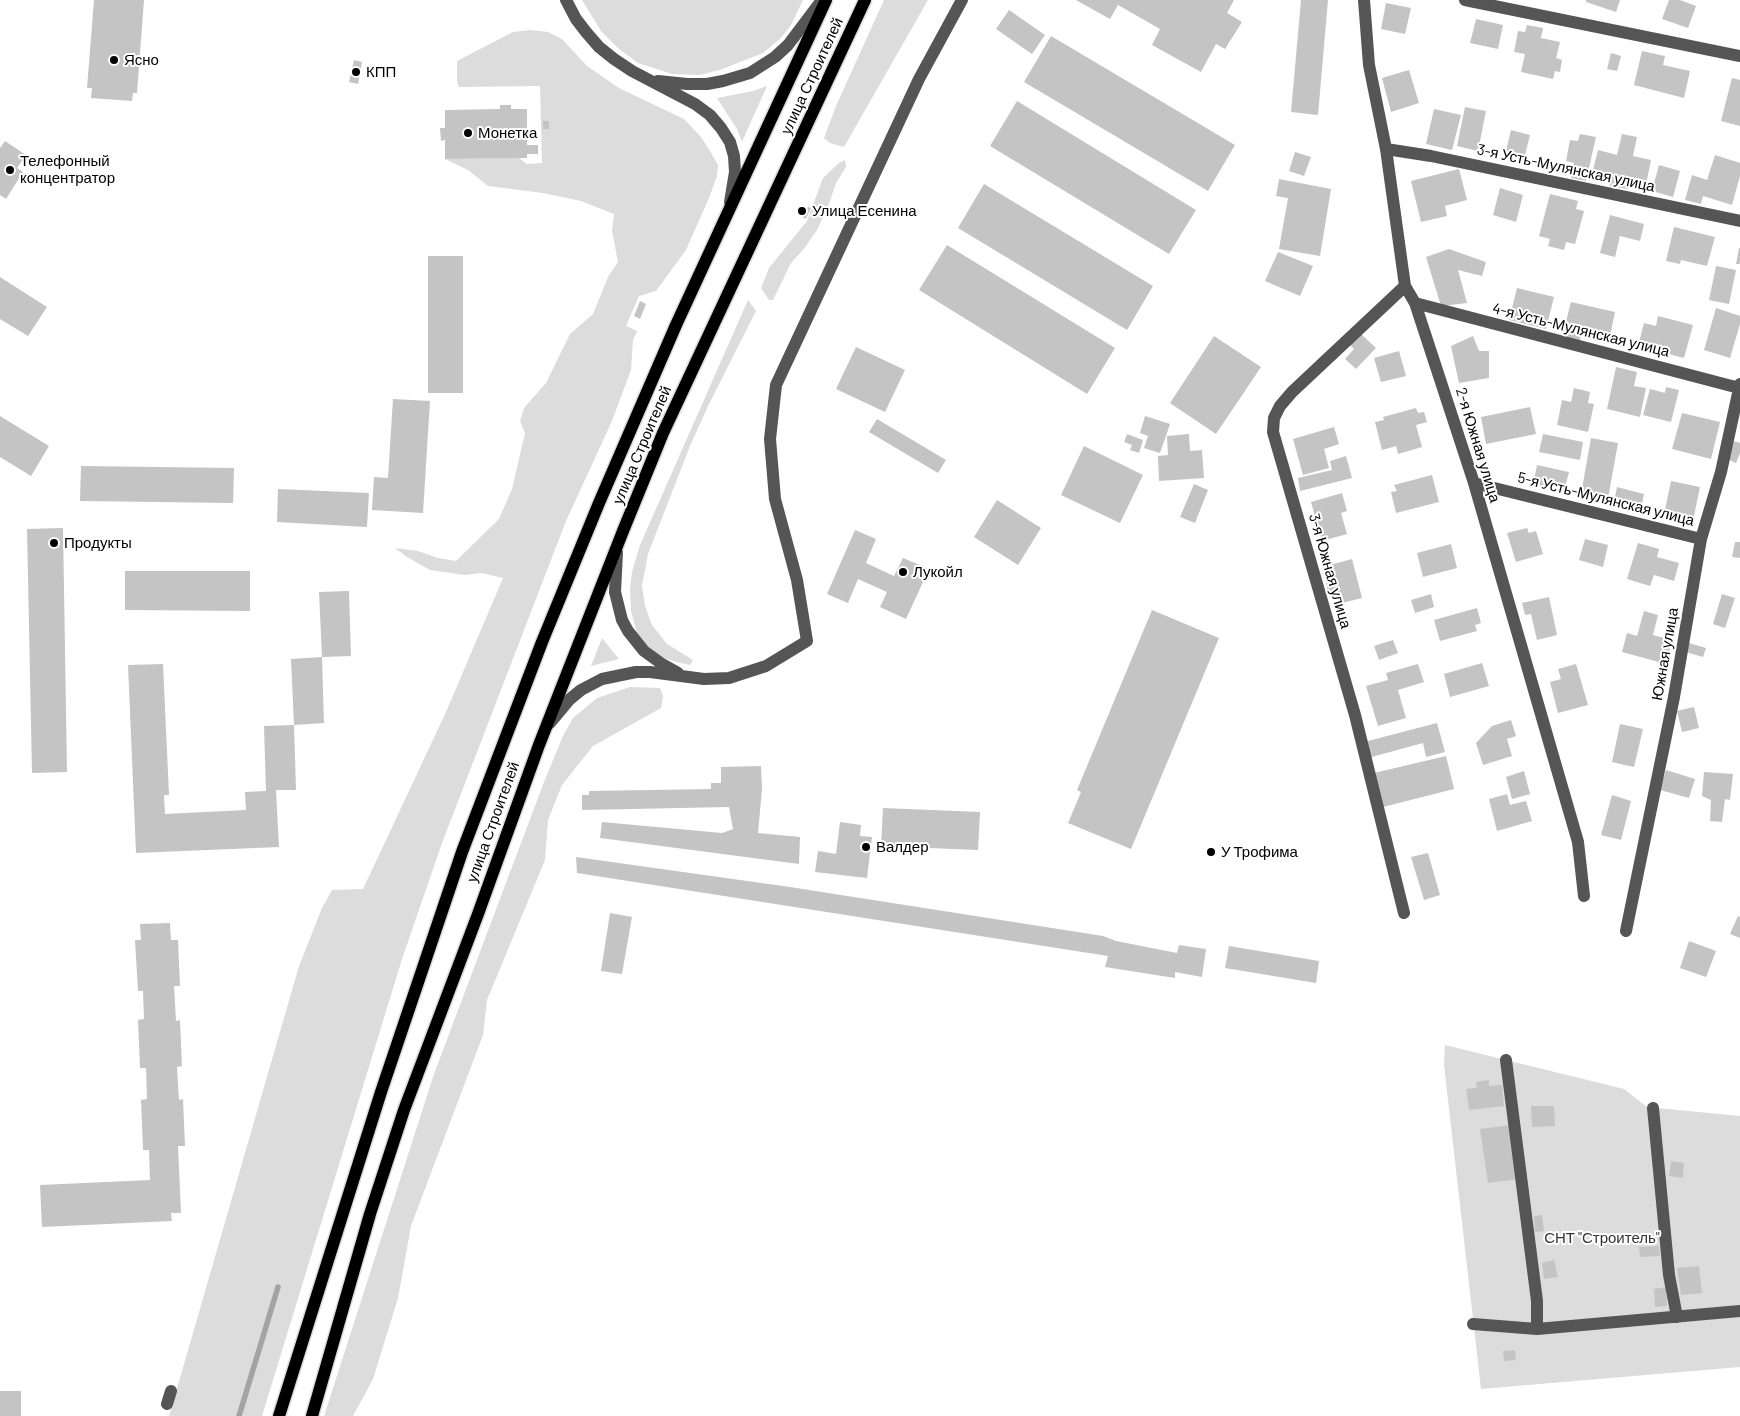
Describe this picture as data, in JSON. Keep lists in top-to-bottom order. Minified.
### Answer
{"streets":{"main road":["улица Строителей"],"street":["3-я Усть-Мулянская улица","4-я Усть-Мулянская улица","2-я Южная улица","5-я Усть-Мулянская улица","3-я Южная улица","Южная улица"]},"crossings":[["3-я Усть-Мулянская улица","2-я Южная улица"],["4-я Усть-Мулянская улица","2-я Южная улица"],["4-я Усть-Мулянская улица","Южная улица"],["2-я Южная улица","5-я Усть-Мулянская улица"],["2-я Южная улица","3-я Южная улица"],["5-я Усть-Мулянская улица","Южная улица"]],"parks":["СНТ \"Строитель\""],"places":["Ясно","КПП","Монетка","Телефонный концентратор","Улица Есенина","Продукты","Лукойл","Валдер","У Трофима"]}
